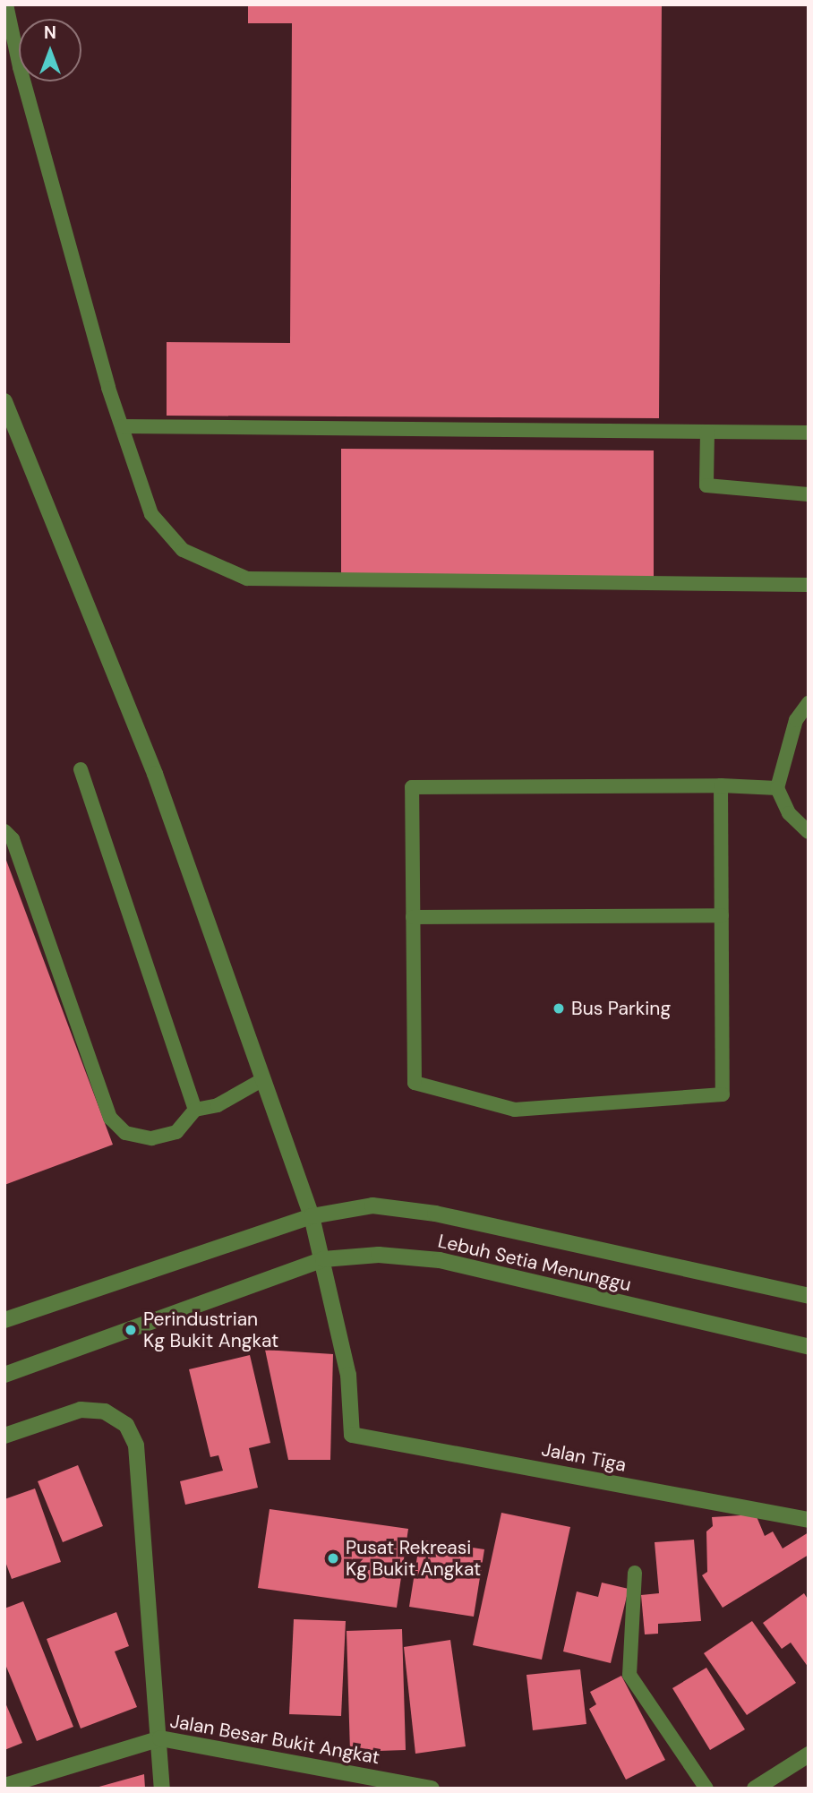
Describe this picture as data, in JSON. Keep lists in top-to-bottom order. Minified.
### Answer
{"streets":{"street":["Lebuh Setia Menunggu","Jalan Tiga","Jalan Besar Bukit Angkat"]},"crossings":[["Lebuh Setia Menunggu","Jalan Tiga"]],"places":["Bus Parking","Perindustrian Kg Bukit Angkat","Pusat Rekreasi Kg Bukit Angkat"],"north":"top"}
